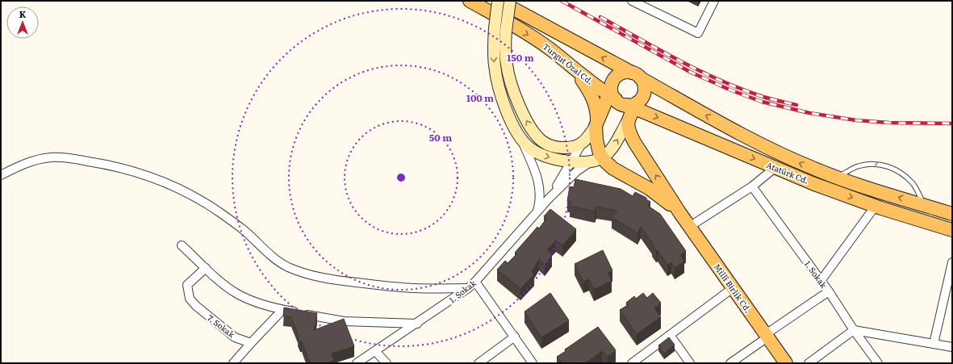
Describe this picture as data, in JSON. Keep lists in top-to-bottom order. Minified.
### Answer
{"streets":{"main road":["Turgut Özal Cd.","Atatürk Cd.","Millî Birlik Cd."],"street":["1. Sokak","7. Sokak"]},"crossings":[["Turgut Özal Cd.","Atatürk Cd."]],"north":"top","rings":["150 m","100 m","50 m"]}
